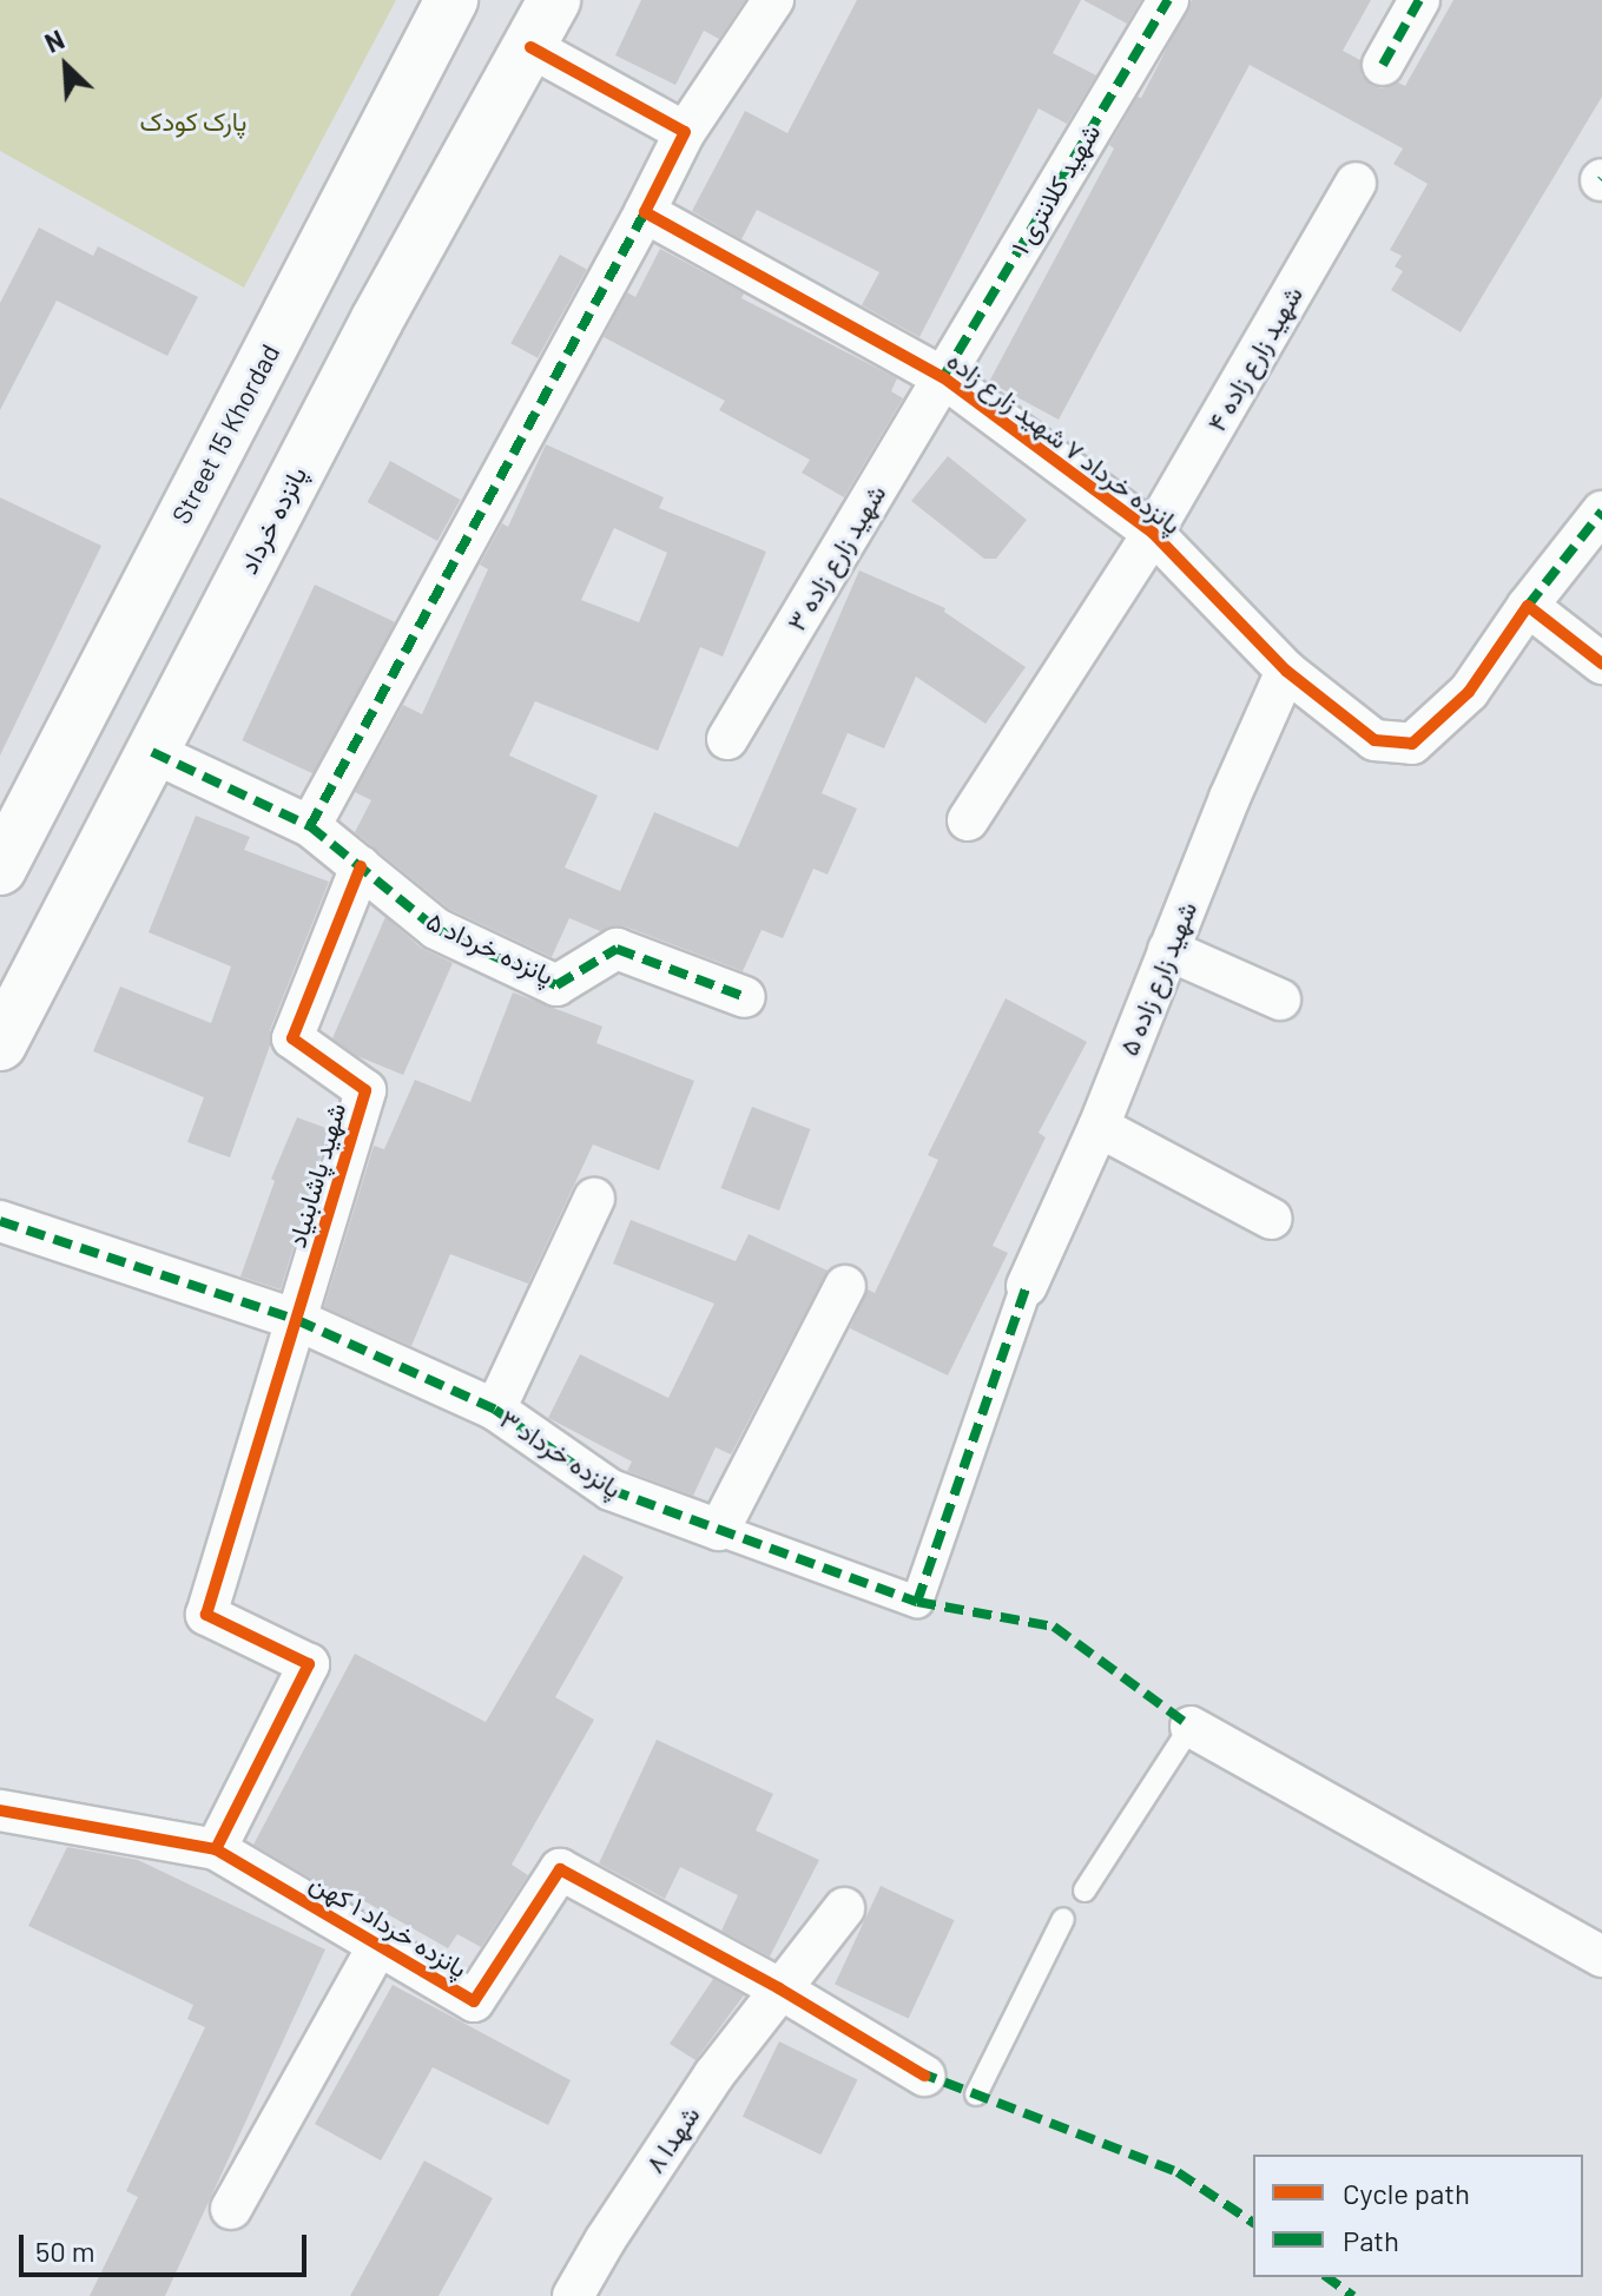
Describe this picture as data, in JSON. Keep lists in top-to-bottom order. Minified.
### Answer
{"streets":{"main road":["Street 15 Khordad","پانزده خرداد"],"street":["شهید کلانتری ۱","شهید زارع زاده ۴","پانزده خرداد ۷ شهید زارع زاده","شهید زارع زاده ۳","پانزده خرداد ۵","شهید زارع زاده ۵","شهید پاشابنیاد","پانزده خرداد ۳","پانزده خرداد ۱ کهن","شهدا ۸"]},"crossings":[["شهید کلانتری ۱","پانزده خرداد ۷ شهید زارع زاده"],["شهید کلانتری ۱","شهید زارع زاده ۳"],["شهید زارع زاده ۴","پانزده خرداد ۷ شهید زارع زاده"],["پانزده خرداد ۷ شهید زارع زاده","شهید زارع زاده ۳"],["پانزده خرداد ۷ شهید زارع زاده","شهید زارع زاده ۵"],["پانزده خرداد","پانزده خرداد ۵"],["پانزده خرداد ۵","شهید پاشابنیاد"],["شهید زارع زاده ۵","پانزده خرداد ۳"],["شهید پاشابنیاد","پانزده خرداد ۳"],["پانزده خرداد ۱ کهن","شهدا ۸"]],"parks":["پارک کودک"],"legend":["Cycle path","Path"],"scale_bar":"50 m","north":"top left"}
